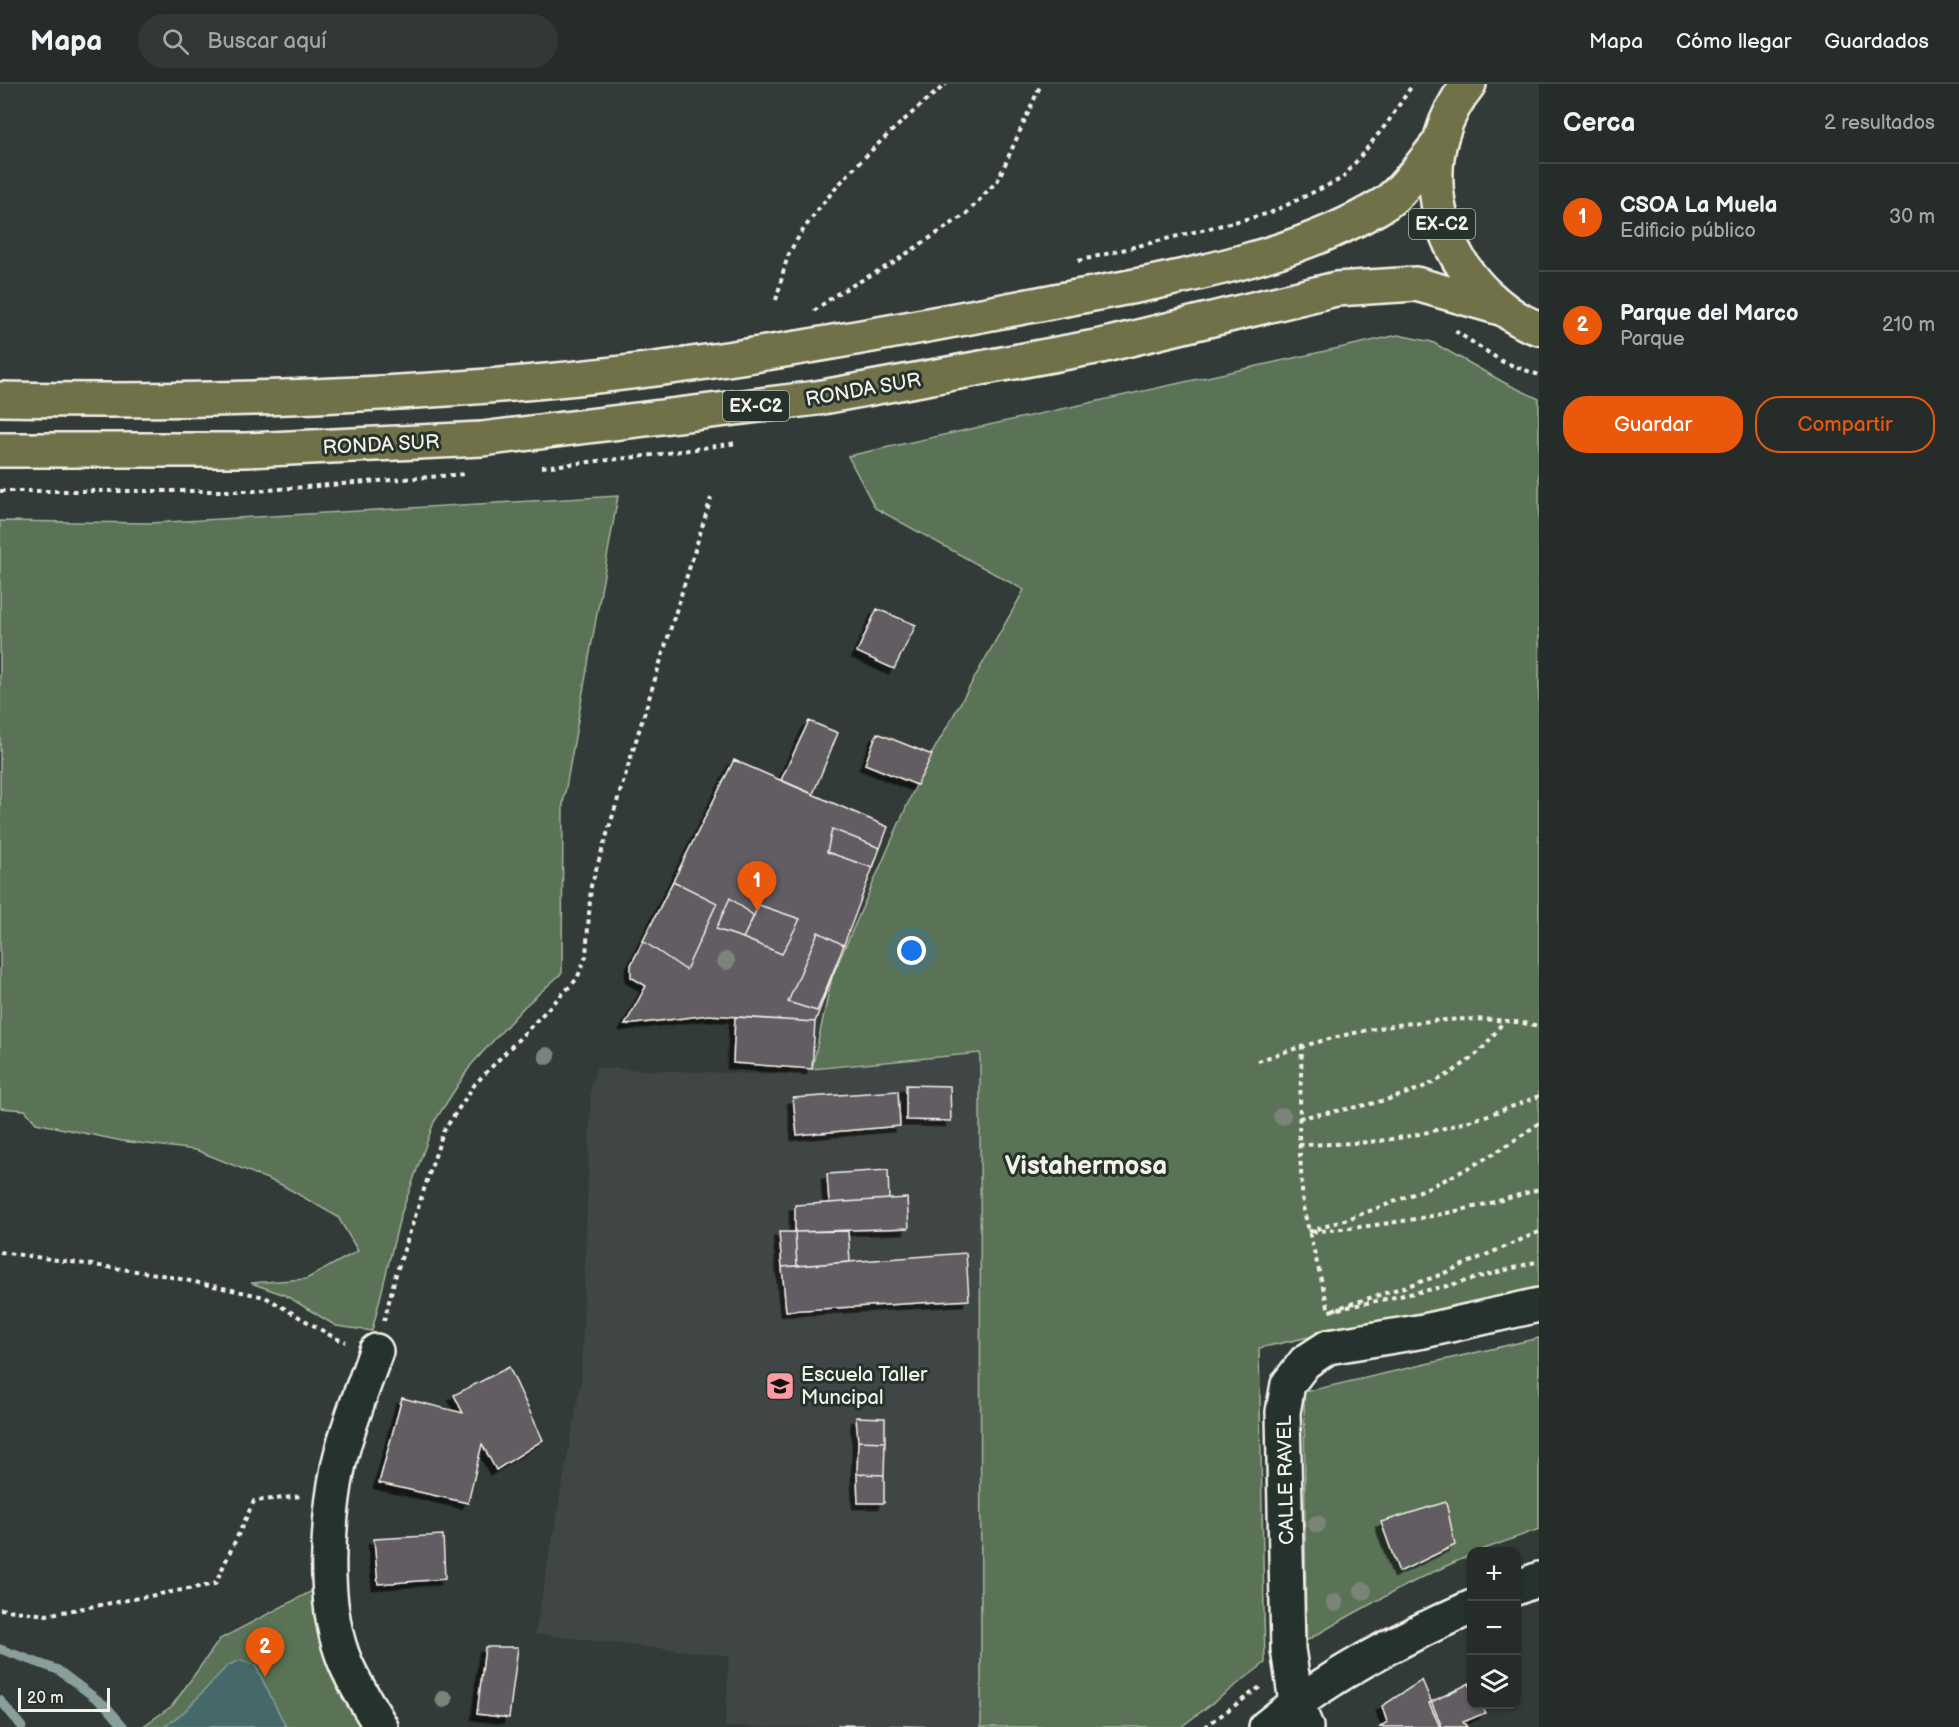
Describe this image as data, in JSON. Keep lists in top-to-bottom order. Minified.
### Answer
{"streets":{"highway":["EX-C2","RONDA SUR"],"street":["CALLE RAVEL"]},"crossings":[["EX-C2","RONDA SUR"]],"districts":["Vistahermosa"],"places":{"school or university":["Escuela Taller Muncipal"]},"scale_bar":"20 m","page":{"header":"Mapa","search":"Buscar aquí","nav":["Mapa","Cómo llegar","Guardados"],"heading":["Cerca","2 resultados"],"list":[{"mark":"1","name":"CSOA La Muela","note":"Edificio público","value":"30 m"},{"mark":"2","name":"Parque del Marco","note":"Parque","value":"210 m"}],"buttons":["Guardar","Compartir"],"pins":["1","2"],"map_buttons":["+","−"],"scale":"20 m"}}
